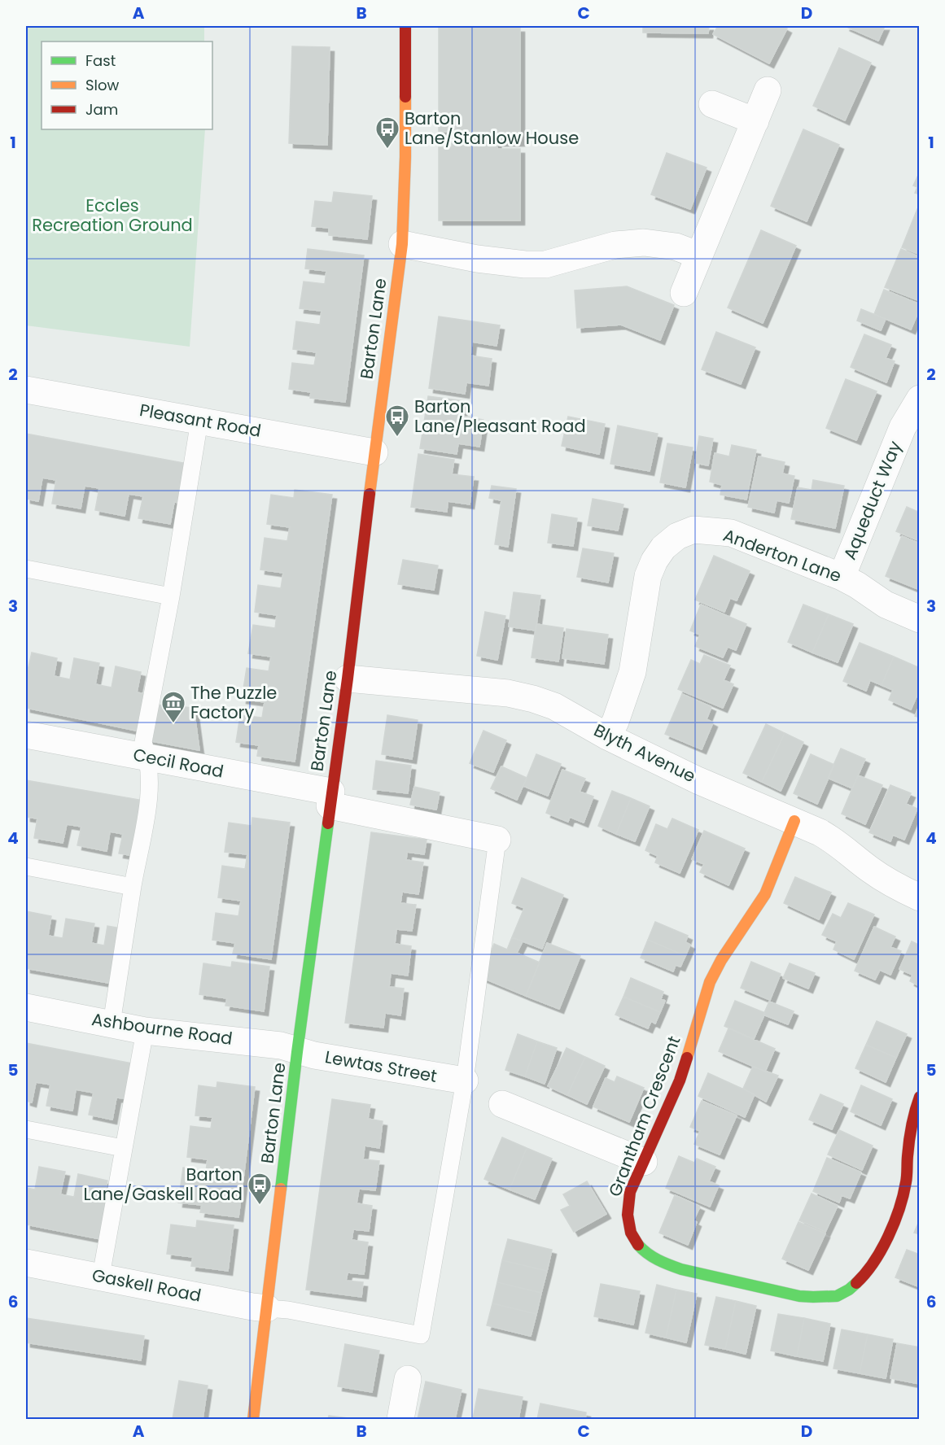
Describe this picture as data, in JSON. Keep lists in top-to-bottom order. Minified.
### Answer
{"streets":{"main road":["Barton Lane","Grantham Crescent"],"street":["Pleasant Road","Aqueduct Way","Anderton Lane","Blyth Avenue","Cecil Road","Ashbourne Road","Lewtas Street","Gaskell Road"]},"crossings":[["Barton Lane","Pleasant Road"],["Barton Lane","Blyth Avenue"],["Barton Lane","Cecil Road"],["Barton Lane","Ashbourne Road"],["Barton Lane","Lewtas Street"],["Barton Lane","Gaskell Road"],["Aqueduct Way","Anderton Lane"],["Anderton Lane","Blyth Avenue"],["Blyth Avenue","Grantham Crescent"],["Ashbourne Road","Lewtas Street"]],"parks":["Eccles Recreation Ground"],"places":{"bus stop":["Barton Lane/Stanlow House","Barton Lane/Pleasant Road","Barton Lane/Gaskell Road"],"museum":["The Puzzle Factory"]},"legend":["Fast","Slow","Jam"],"grid":{"columns":["A","B","C","D"],"rows":["1","2","3","4","5","6"]}}
